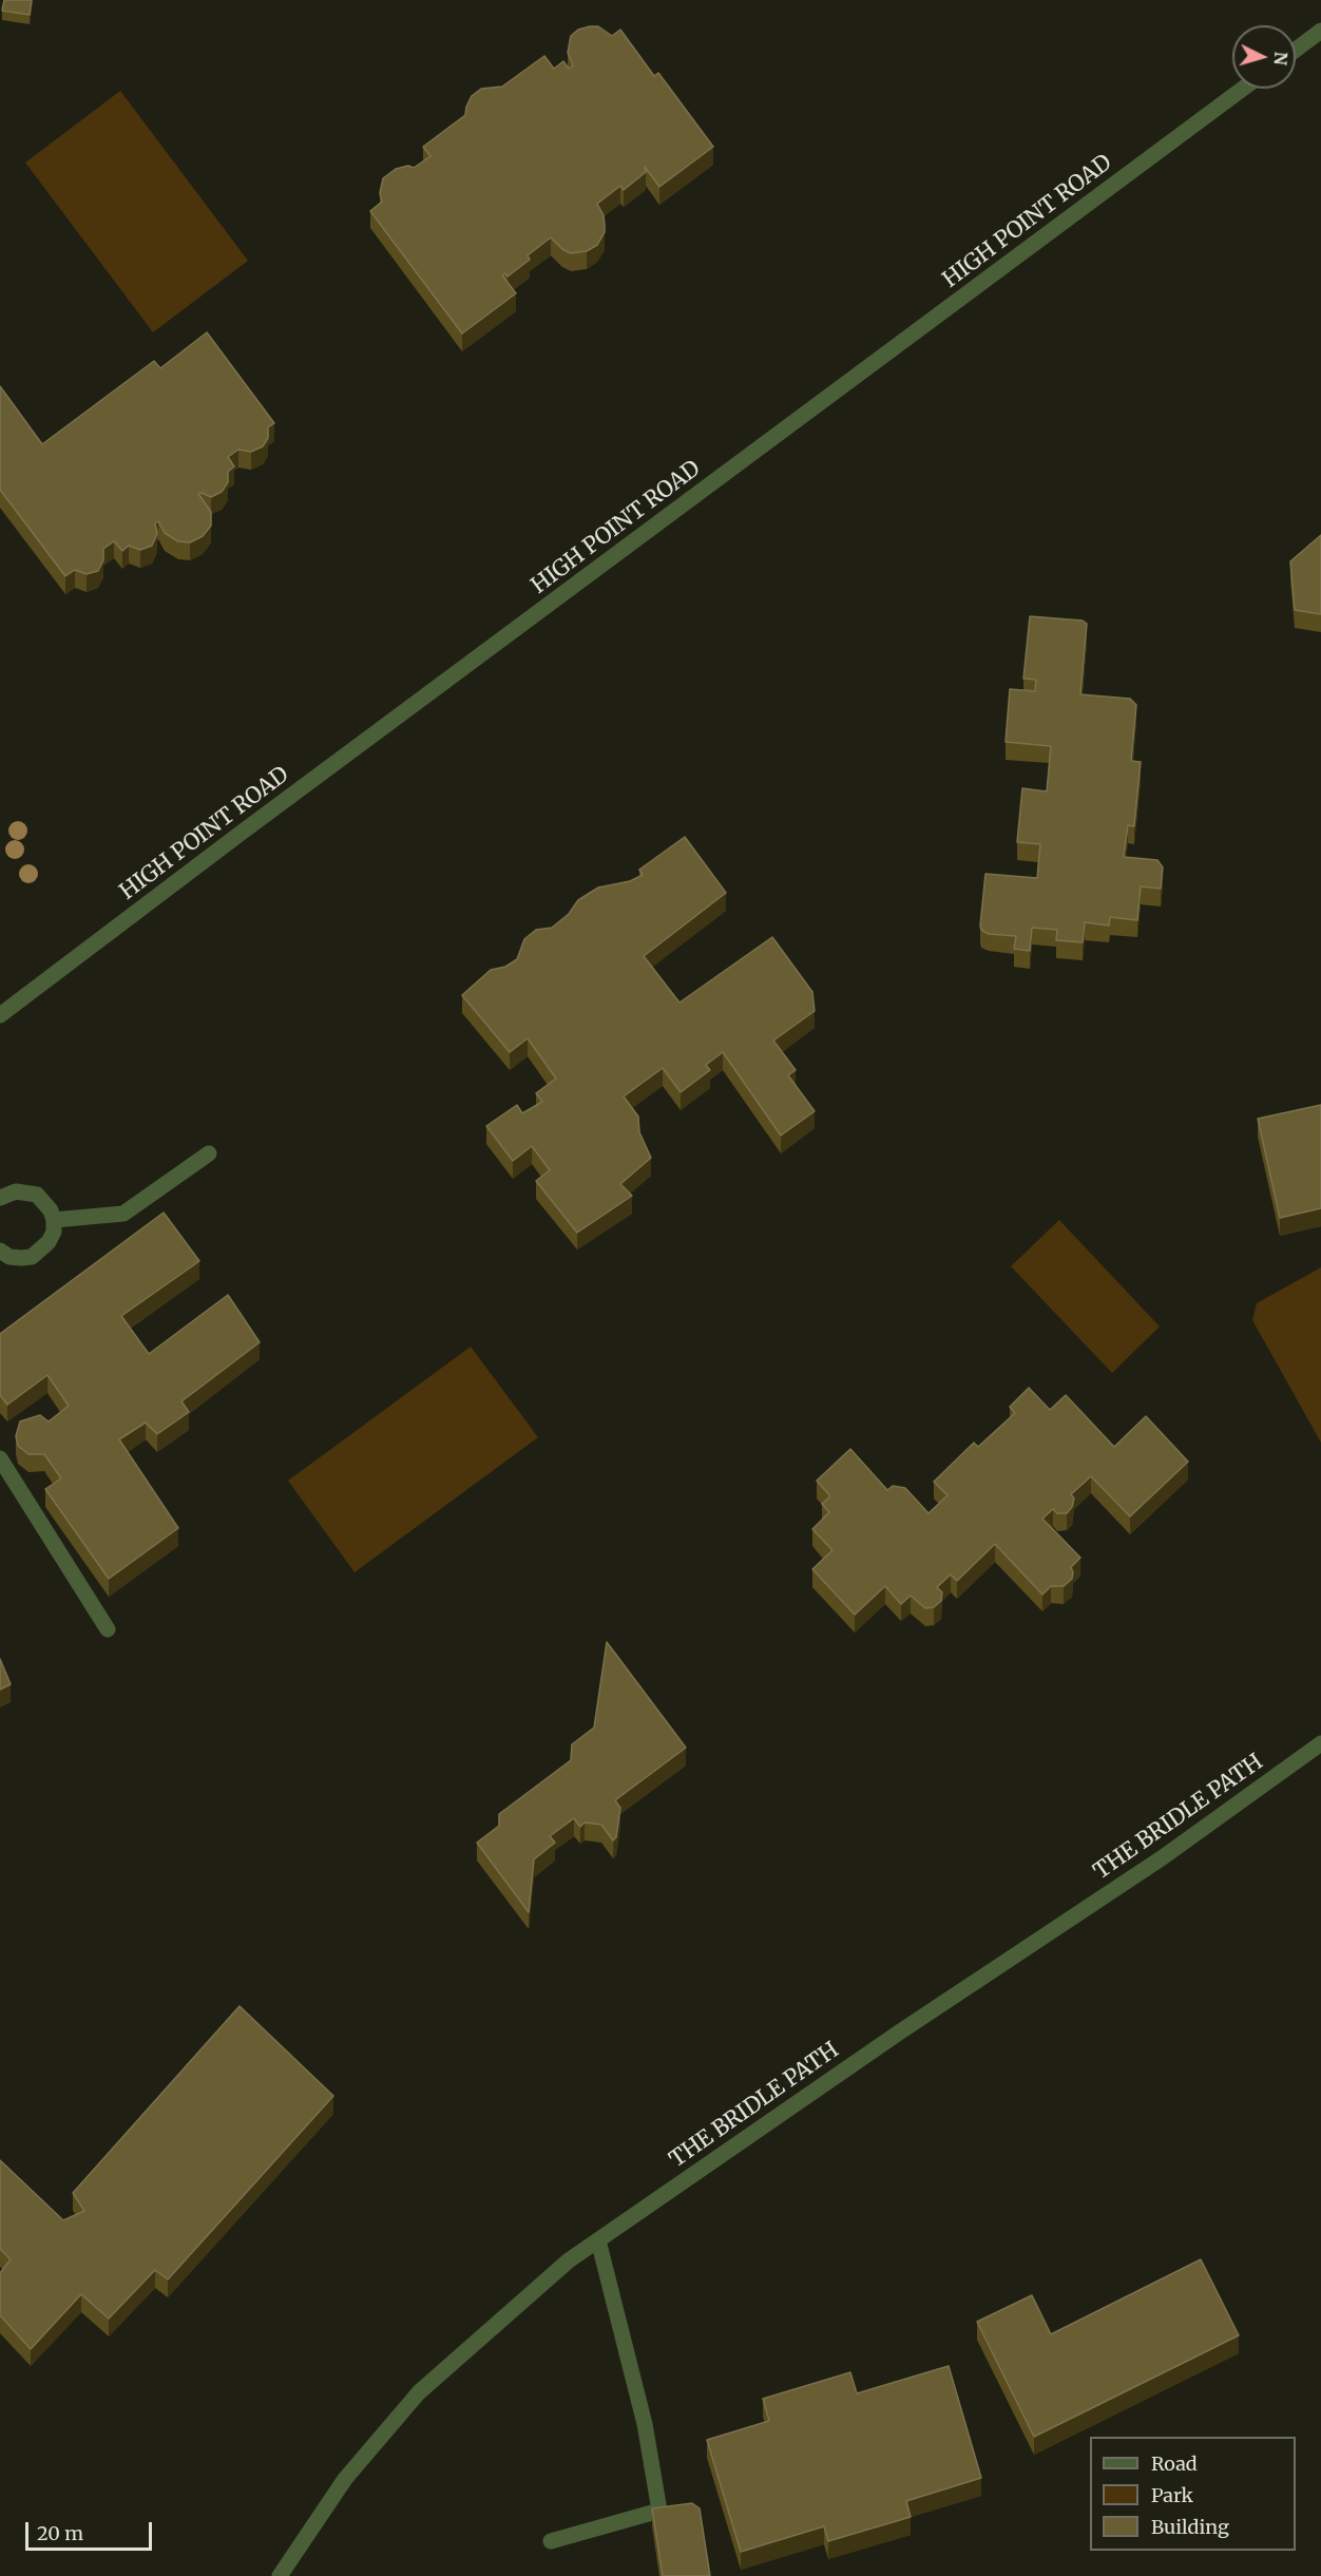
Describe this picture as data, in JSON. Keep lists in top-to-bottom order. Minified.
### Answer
{"streets":{"street":["HIGH POINT ROAD","THE BRIDLE PATH"]},"legend":["Road","Park","Building"],"scale_bar":"20 m","north":"right"}
